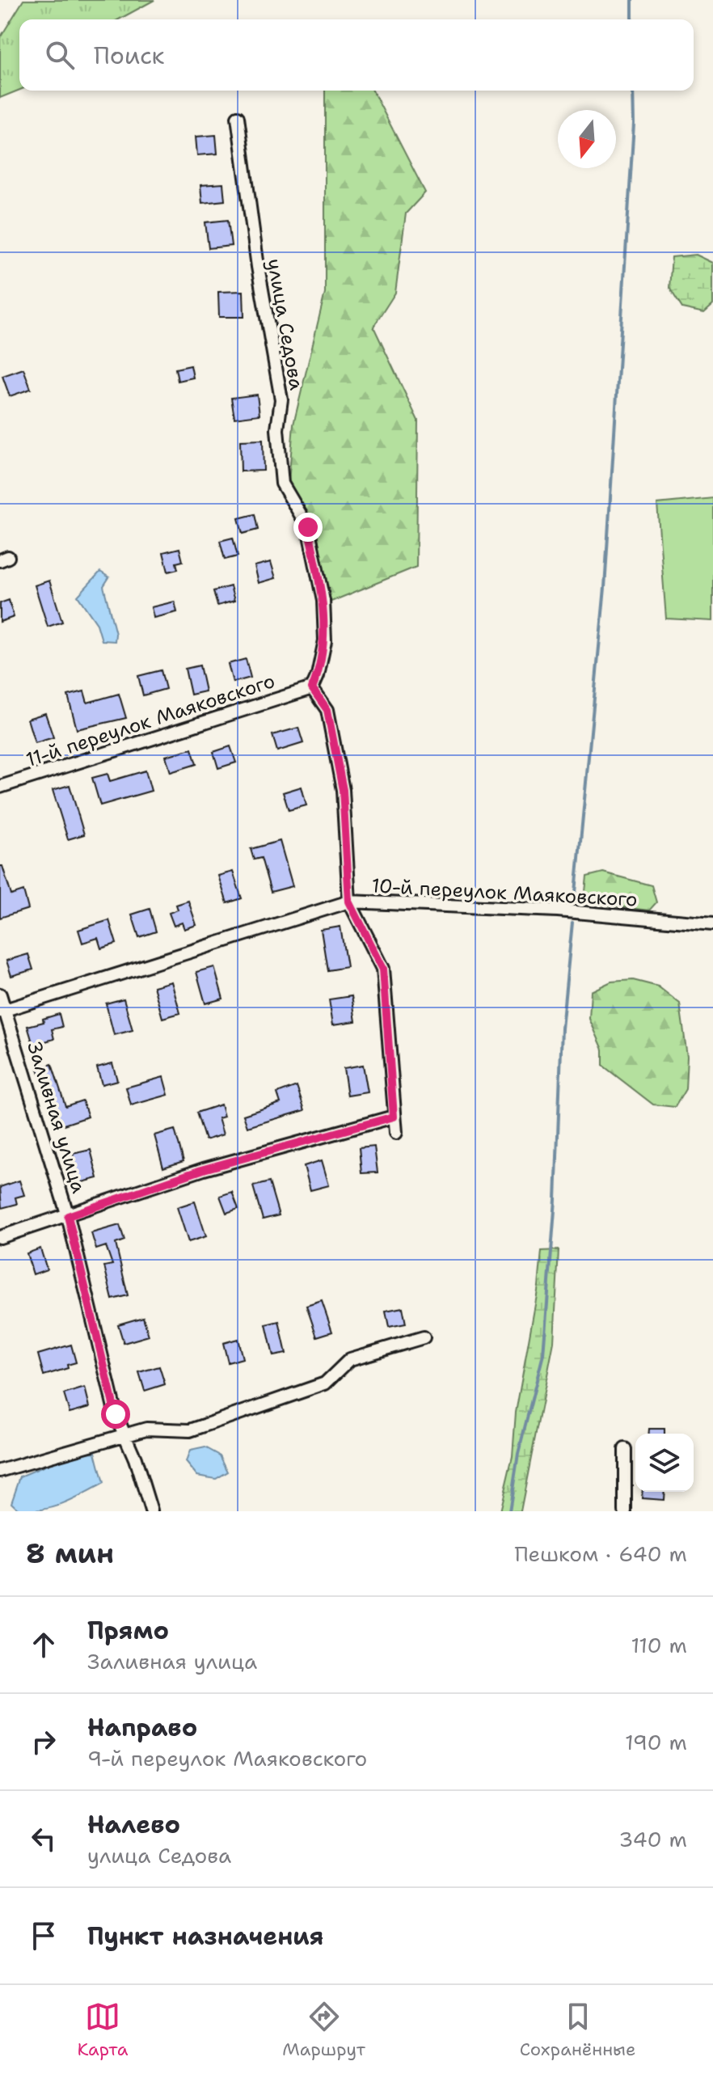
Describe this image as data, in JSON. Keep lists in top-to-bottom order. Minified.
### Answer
{"streets":{"street":["улица Седова","11-й переулок Маяковского","10-й переулок Маяковского","Заливная улица"]},"crossings":[["улица Седова","11-й переулок Маяковского"],["10-й переулок Маяковского","Заливная улица"]],"north":"bottom","page":{"search":"Поиск","heading":["8 мин","Пешком · 640 m"],"list":[["Прямо","Заливная улица","110 m"],["Направо","9-й переулок Маяковского","190 m"],["Налево","улица Седова","340 m"],"Пункт назначения"],"nav":["Карта","Маршрут","Сохранённые"]}}
